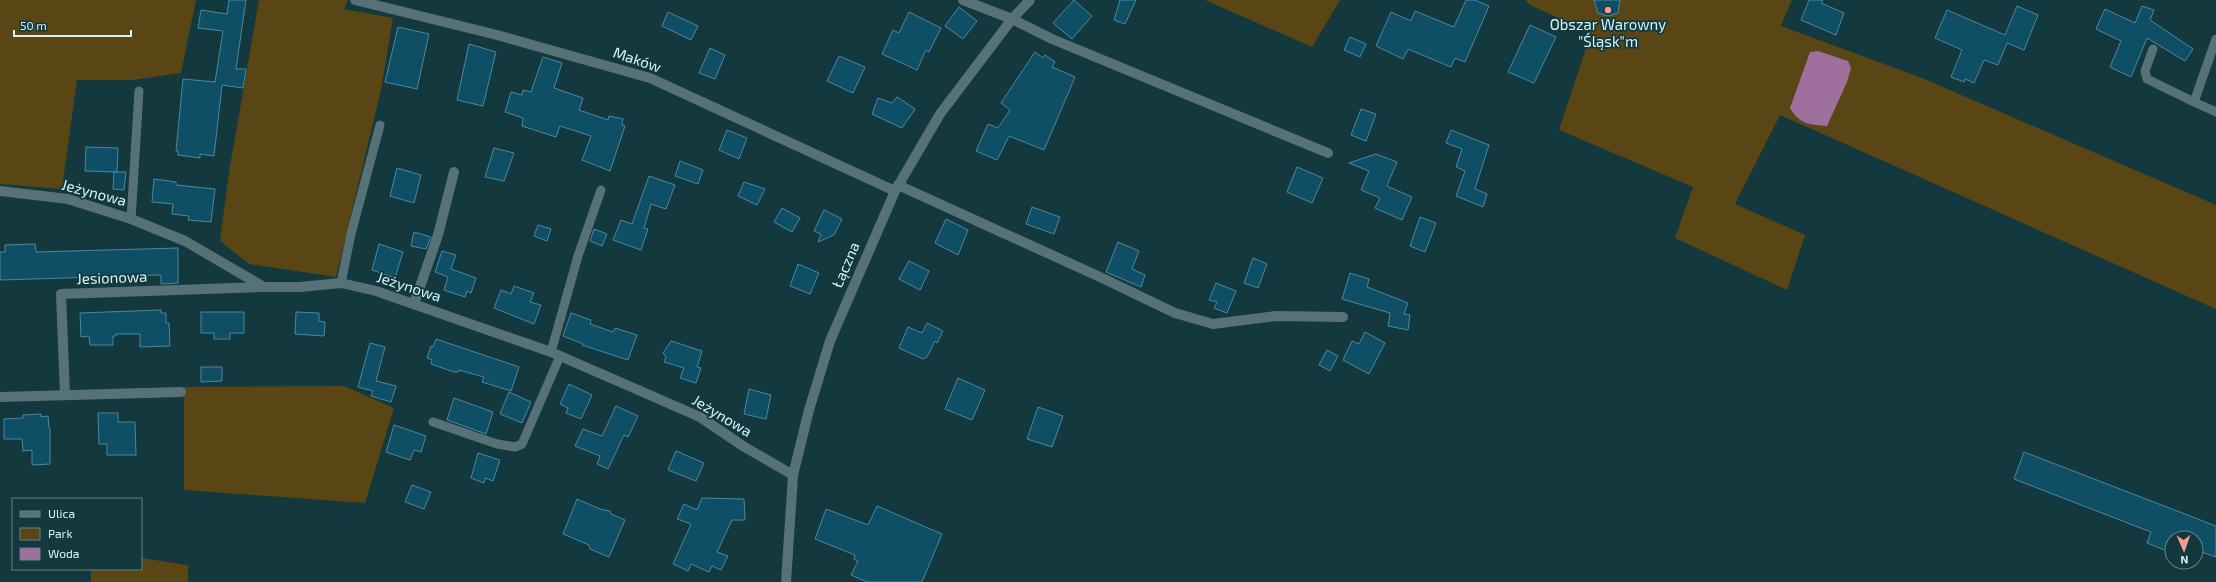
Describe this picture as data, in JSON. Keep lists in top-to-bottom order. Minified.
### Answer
{"streets":{"street":["Maków","Jeżynowa","Łączna","Jesionowa"]},"crossings":[["Maków","Łączna"],["Jeżynowa","Łączna"],["Jeżynowa","Jesionowa"]],"places":["Obszar Warowny \"Śląsk\"m"],"legend":["Ulica","Park","Woda"],"scale_bar":"50 m","north":"bottom"}
